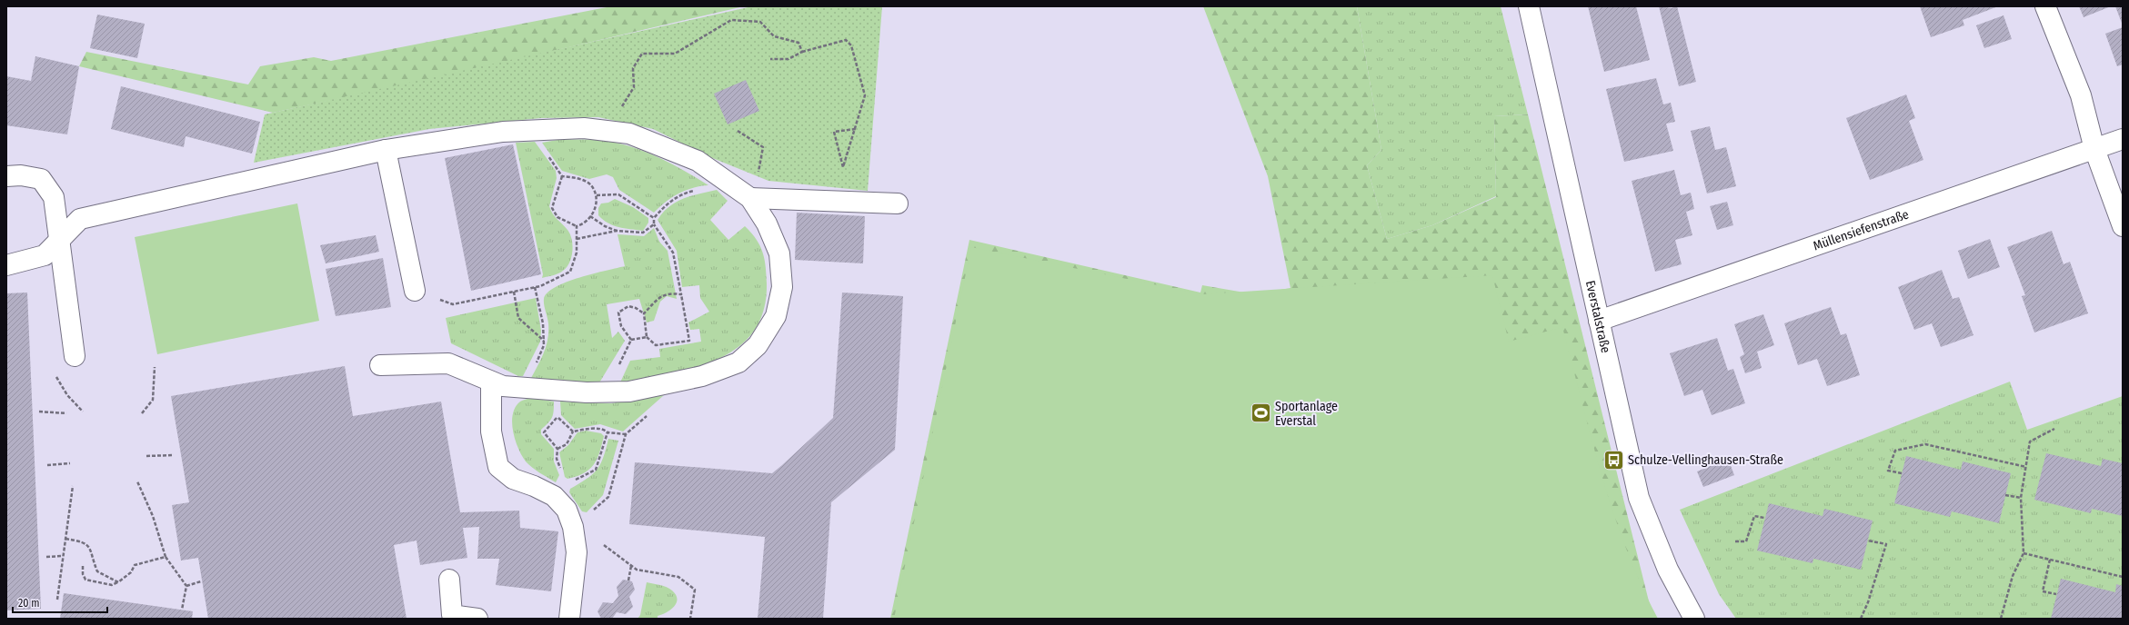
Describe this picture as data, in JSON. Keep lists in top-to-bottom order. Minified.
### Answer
{"streets":{"street":["Müllensiefenstraße","Everstalstraße"]},"crossings":[["Müllensiefenstraße","Everstalstraße"]],"places":{"sports":["Sportanlage Everstal"],"bus stop":["Schulze-Vellinghausen-Straße"]},"scale_bar":"20 m"}
